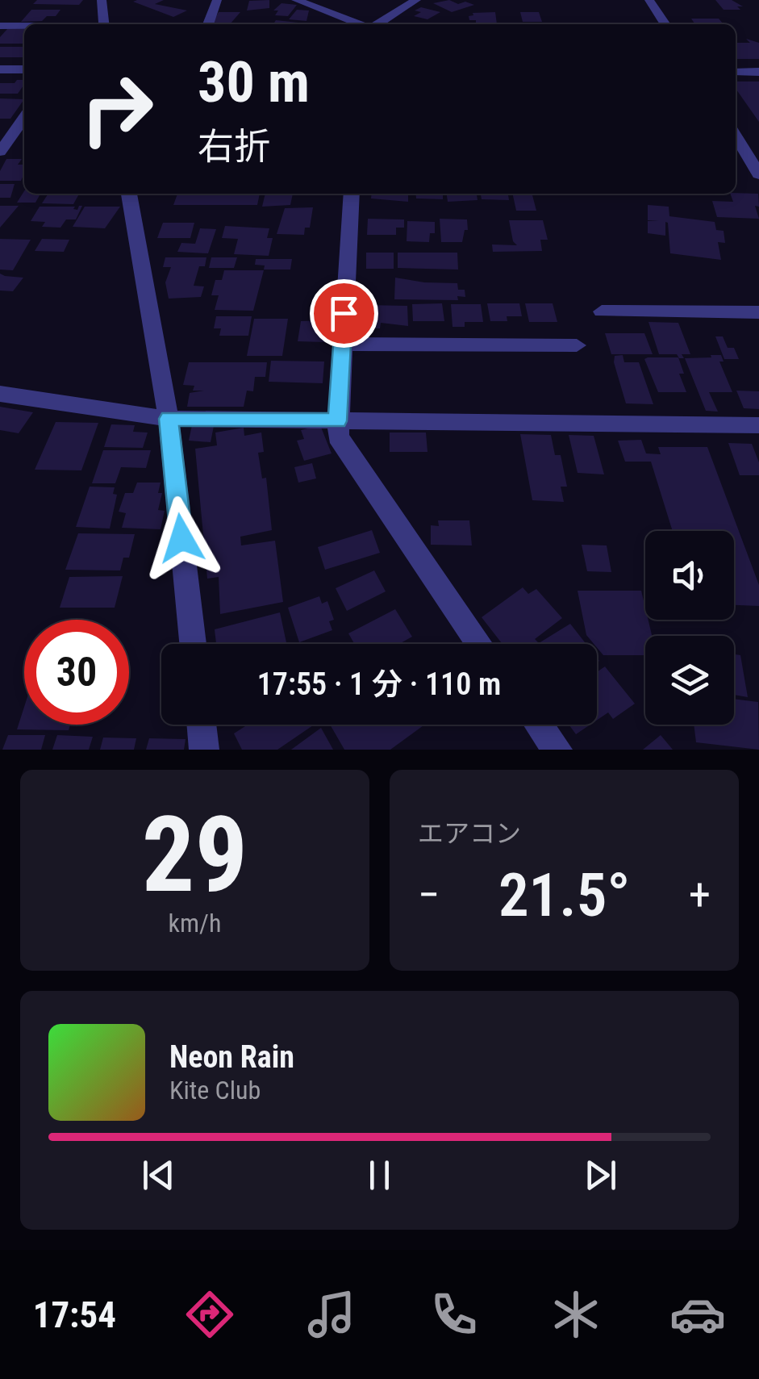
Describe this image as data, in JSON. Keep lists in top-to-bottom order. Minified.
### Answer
{"page":{"turn":["30 m","右折"],"limit":"30","trip":"17:55 · 1 分 · 110 m","tile":[["29","km/h"],"エアコン"],"heat":["−","21.5°","+"],"song":["Neon Rain","Kite Club"],"tabs":"17:54"}}
